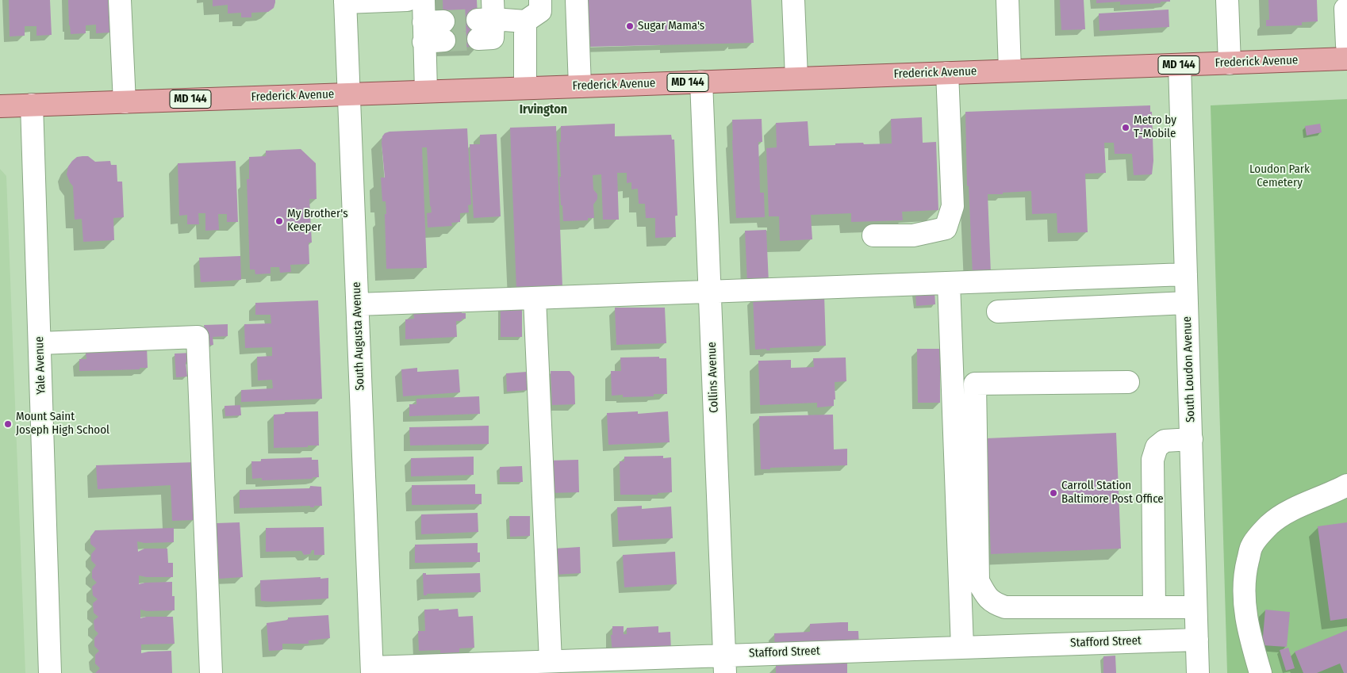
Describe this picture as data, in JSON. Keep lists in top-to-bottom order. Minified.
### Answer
{"streets":{"main road":["Frederick Avenue","MD 144"],"street":["South Augusta Avenue","Yale Avenue","South Loudon Avenue","Collins Avenue","Stafford Street"]},"crossings":[["Frederick Avenue","South Augusta Avenue"],["Frederick Avenue","Yale Avenue"],["Frederick Avenue","South Loudon Avenue"],["Frederick Avenue","Collins Avenue"],["South Augusta Avenue","Stafford Street"],["South Loudon Avenue","Stafford Street"],["Collins Avenue","Stafford Street"]],"districts":["Irvington"],"parks":["Loudon Park Cemetery"],"places":["Sugar Mama's","Metro by T-Mobile","My Brother's Keeper","Mount Saint Joseph High School","Carroll Station Baltimore Post Office"]}
